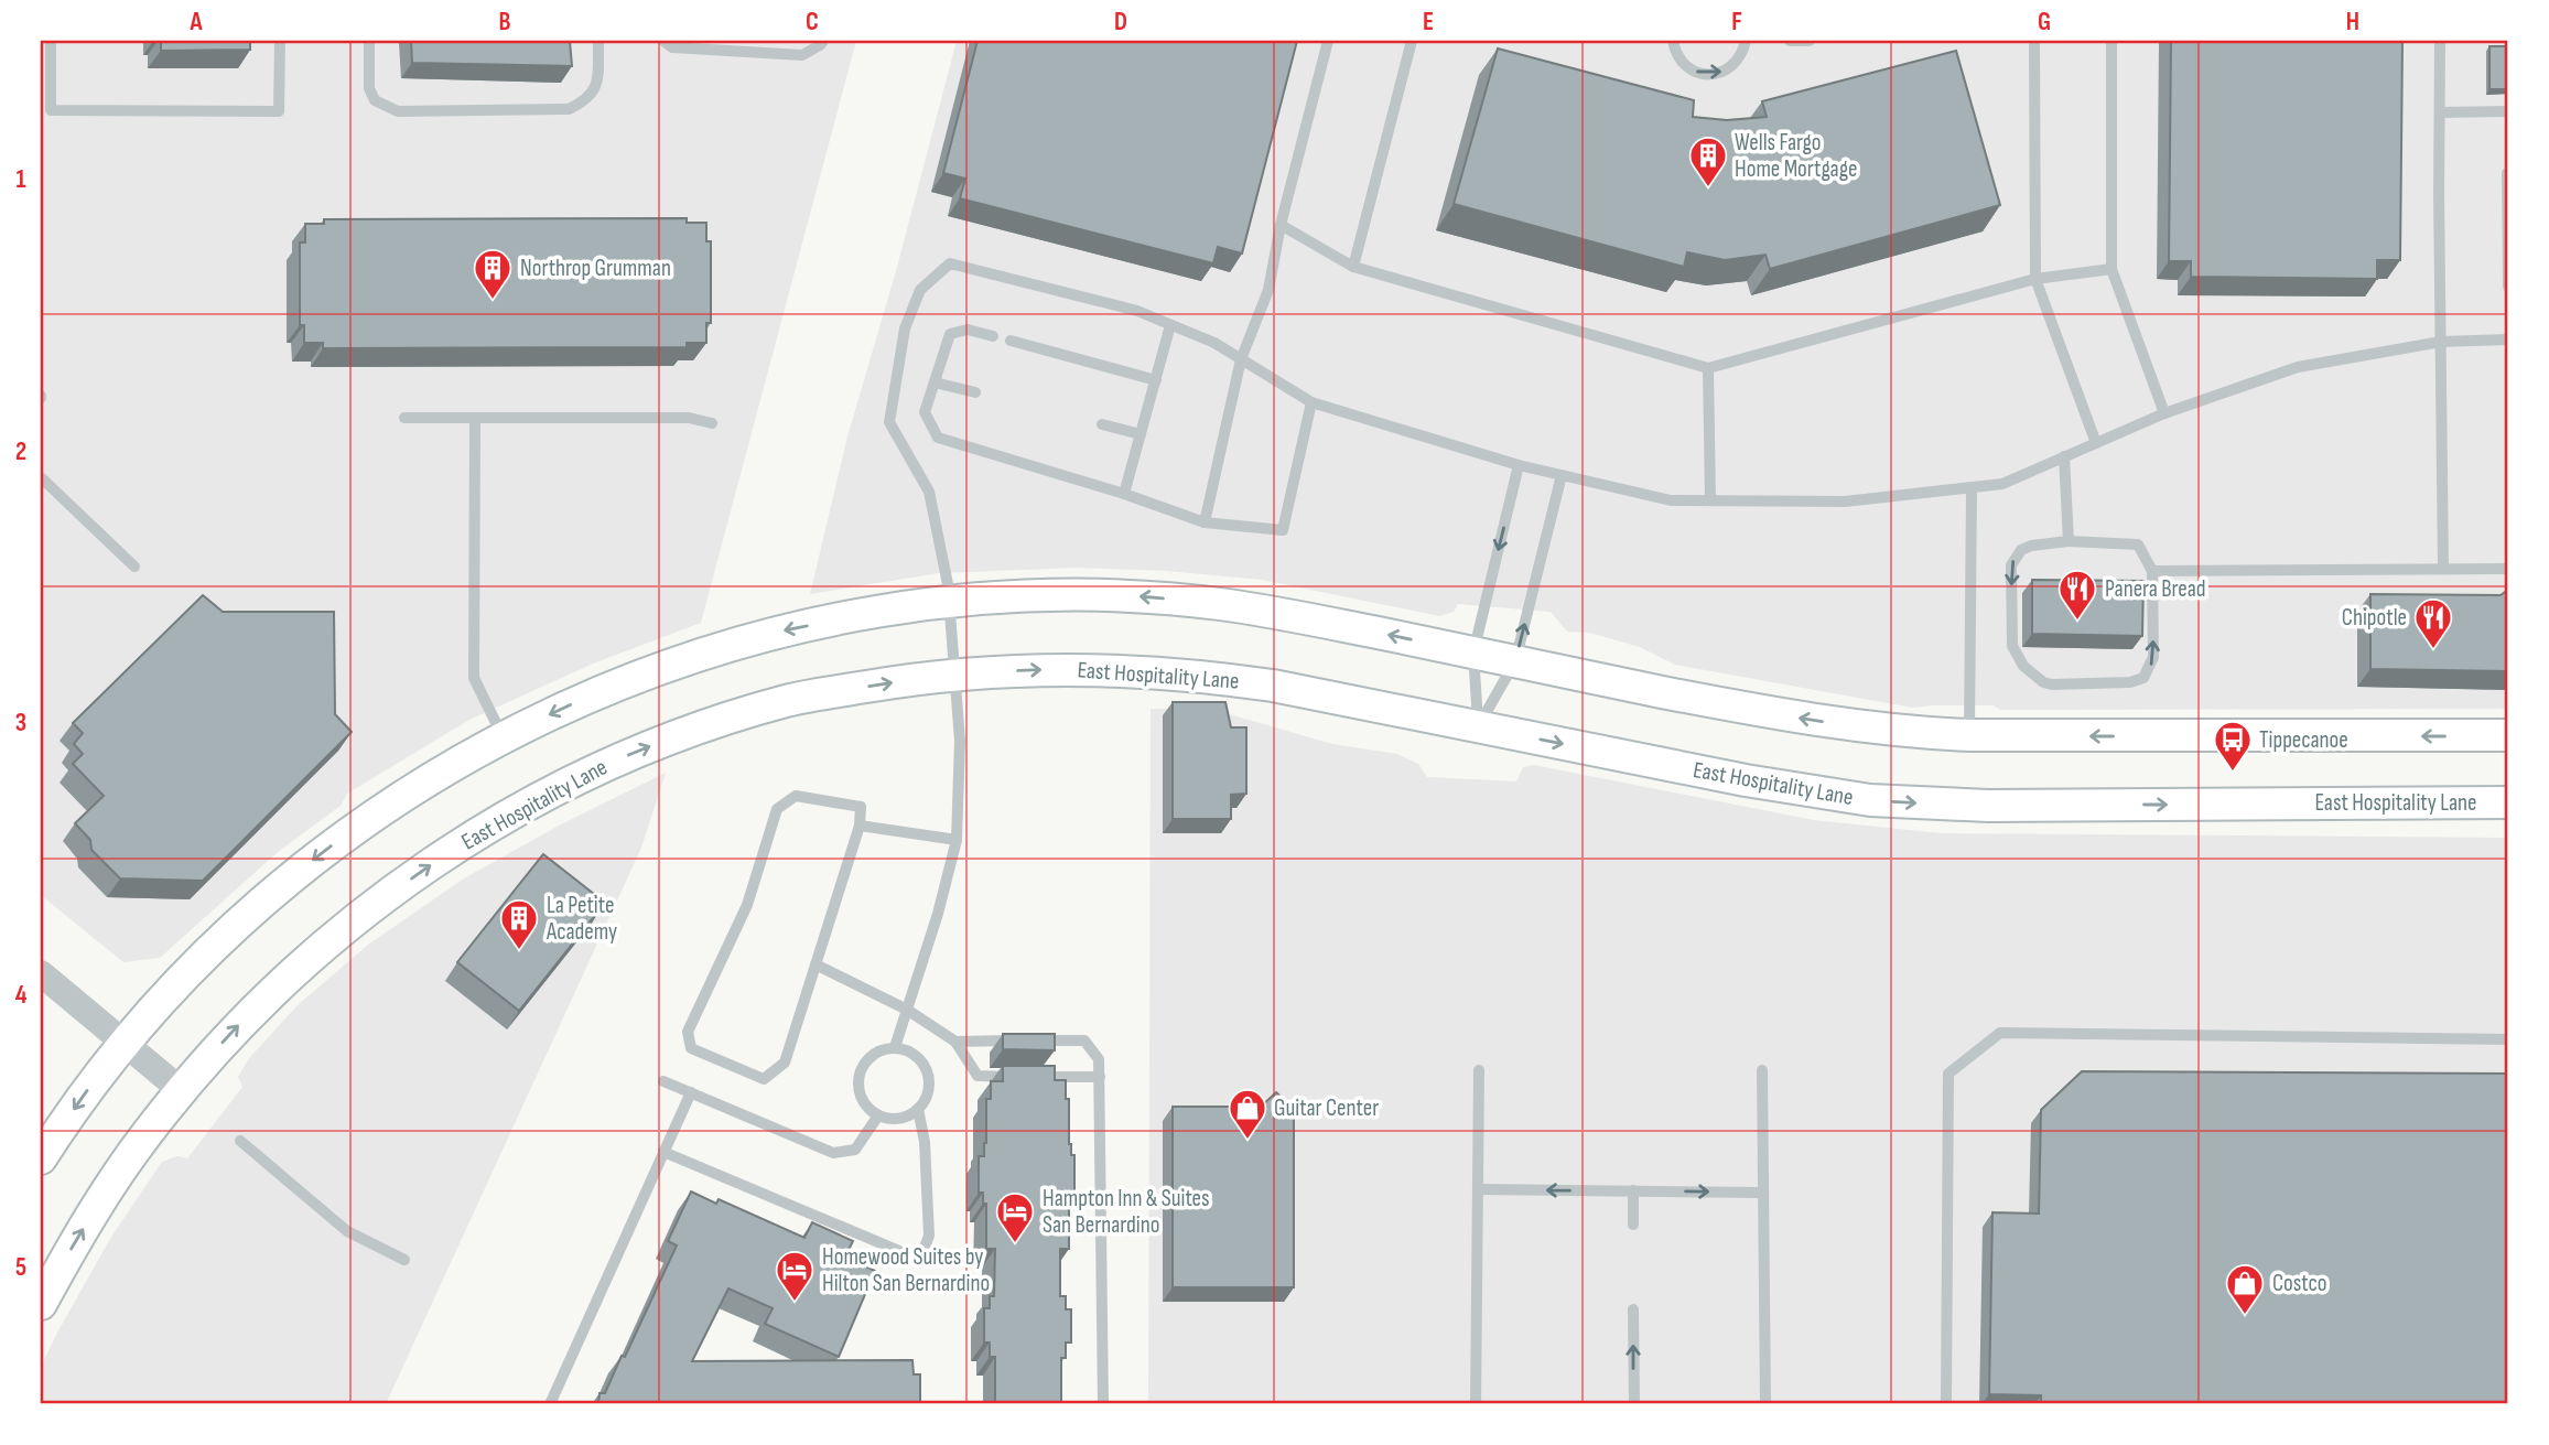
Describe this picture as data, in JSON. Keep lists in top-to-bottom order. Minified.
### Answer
{"streets":{"main road":["East Hospitality Lane"]},"places":{"building":["Wells Fargo Home Mortgage","Northrop Grumman","La Petite Academy"],"restaurant":["Panera Bread","Chipotle"],"bus stop":["Tippecanoe"],"shop":["Guitar Center","Costco"],"hotel":["Hampton Inn & Suites San Bernardino","Homewood Suites by Hilton San Bernardino"]},"grid":{"columns":["A","B","C","D","E","F","G","H"],"rows":["1","2","3","4","5"]}}
